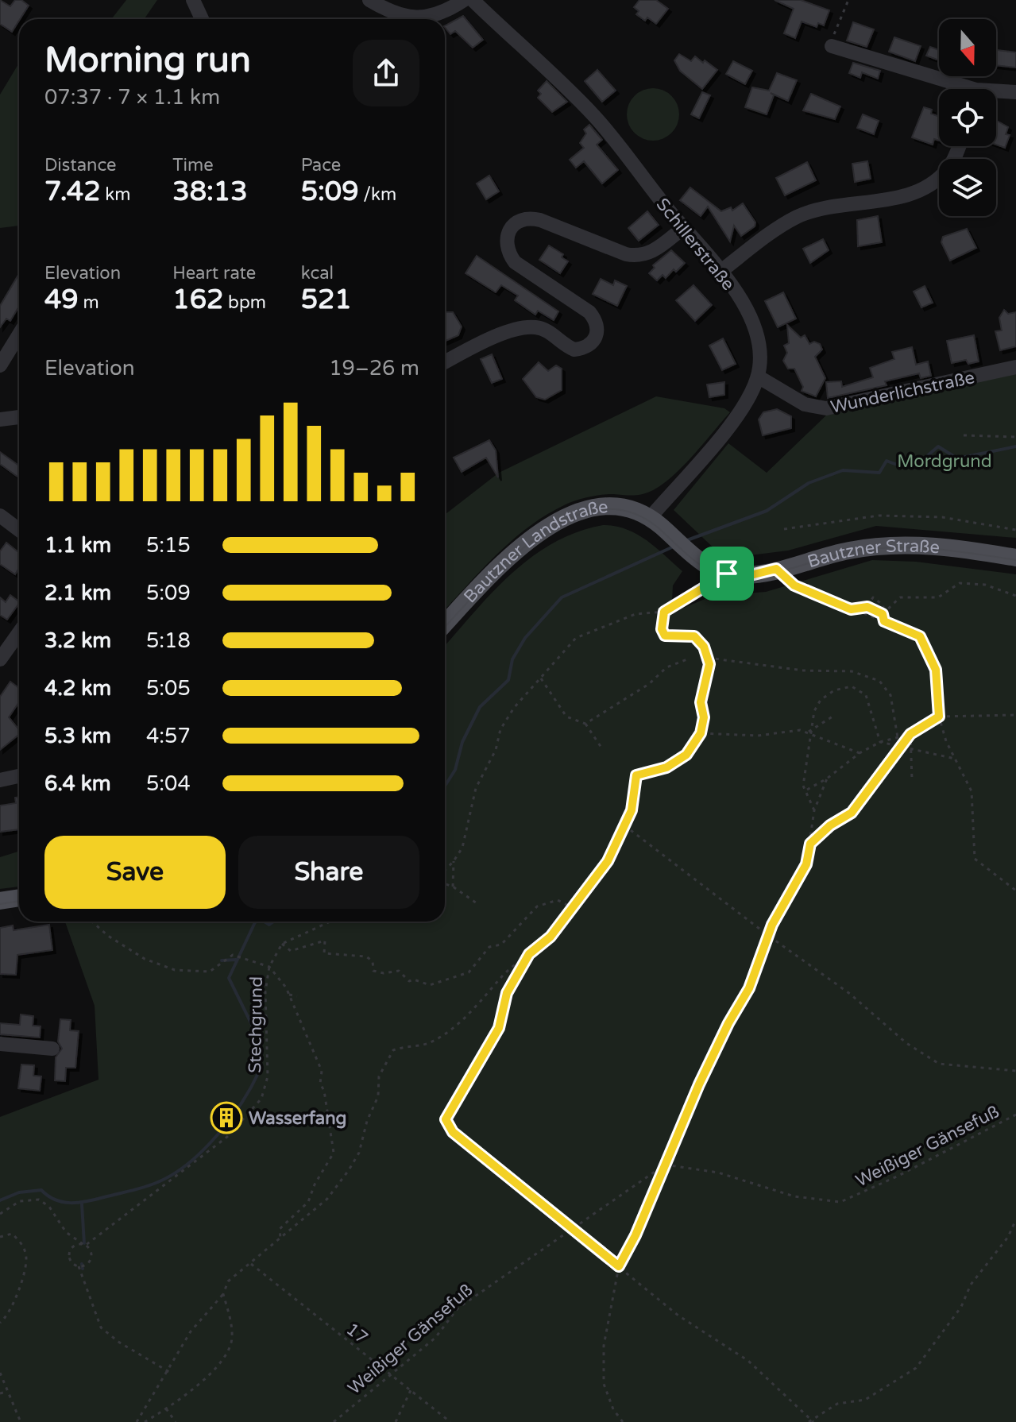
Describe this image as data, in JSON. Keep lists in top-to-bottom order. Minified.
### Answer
{"streets":{"main road":["Bautzner Straße","Bautzner Landstraße"],"street":["Schillerstraße","Wunderlichstraße"],"path":["Stechgrund","Weißiger Gänsefuß","17"]},"crossings":[["Schillerstraße","Wunderlichstraße"],["Schillerstraße","Bautzner Straße"],["Schillerstraße","Bautzner Landstraße"],["Bautzner Straße","Bautzner Landstraße"],["Weißiger Gänsefuß","17"]],"parks":["Mordgrund"],"places":{"building":["Wasserfang"]},"north":"bottom","page":{"heading":["Morning run","07:37 · 7 × 1.1 km"],"stats":[["Distance","7.42 km"],["Time","38:13"],["Pace","5:09 /km"],["Elevation","49 m"],["Heart rate","162 bpm"],["kcal","521"]],"chart":["Elevation","19–26 m"],"list":[{"name":"1.1 km","note":"5:15"},{"name":"2.1 km","note":"5:09"},{"name":"3.2 km","note":"5:18"},{"name":"4.2 km","note":"5:05"},{"name":"5.3 km","note":"4:57"},{"name":"6.4 km","note":"5:04"}],"buttons":["Save","Share"]}}
